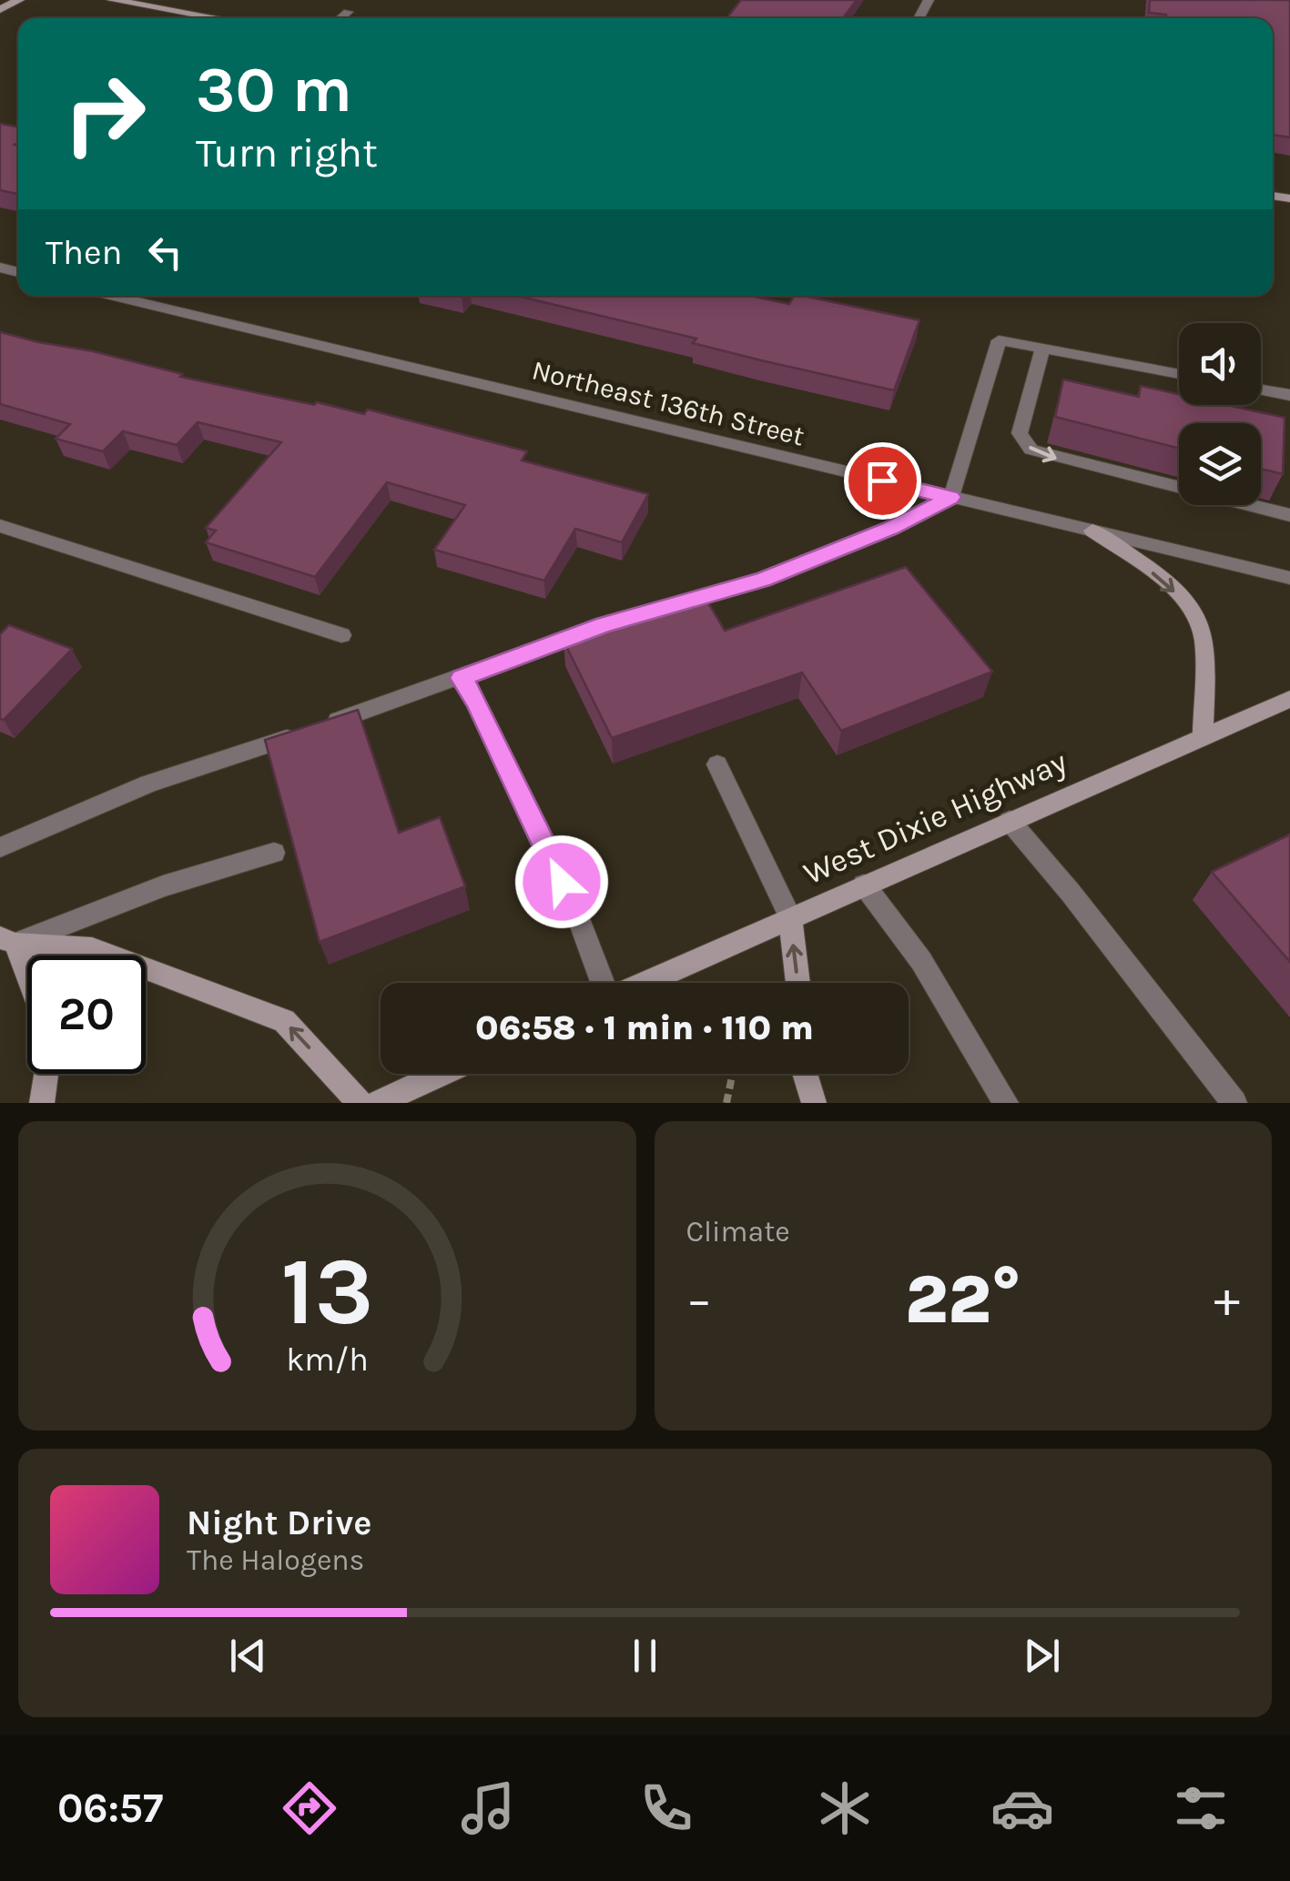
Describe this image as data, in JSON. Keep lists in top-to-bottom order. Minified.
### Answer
{"streets":{"main road":["West Dixie Highway"],"street":["Northeast 136th Street"]},"page":{"turn":["30 m","Turn right"],"then":"Then","limit":"20","trip":"06:58 · 1 min · 110 m","tile":"Climate","heat":["−","22°","+"],"song":["Night Drive","The Halogens"],"tabs":"06:57","gauge":["13","km/h"]}}
